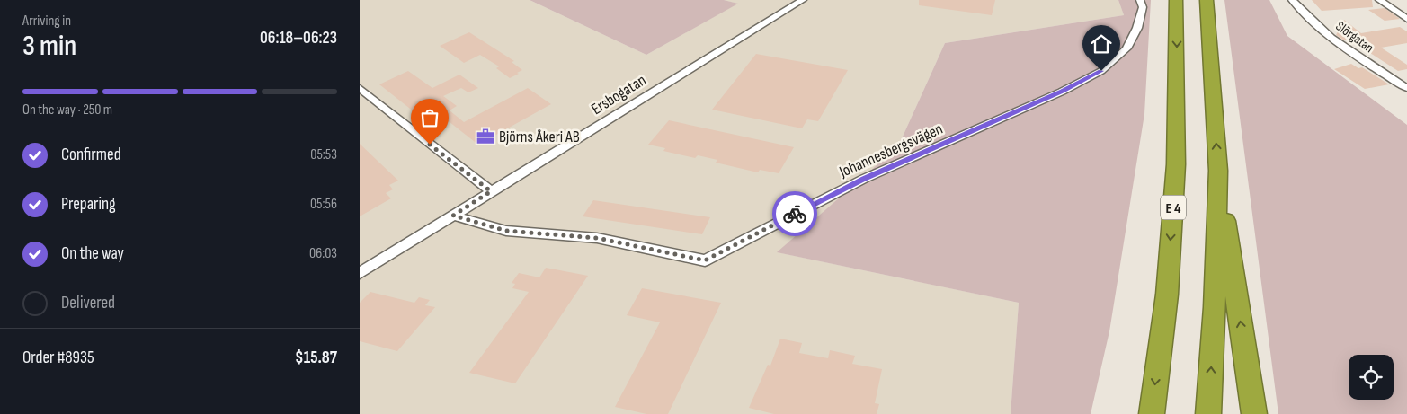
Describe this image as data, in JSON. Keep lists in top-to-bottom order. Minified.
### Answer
{"streets":{"highway":["E 4"],"street":["Slörgatan","Ersbogatan","Johannesbergsvägen"]},"crossings":[["Ersbogatan","Johannesbergsvägen"]],"places":{"office":["Björns Åkeri AB"]},"page":{"heading":["3 min","Arriving in","06:18–06:23"],"panel":["Order #8935","$15.87"],"bar":"On the way · 250 m","list":[["Confirmed","05:53"],["Preparing","05:56"],["On the way","06:03"],"Delivered"]}}
